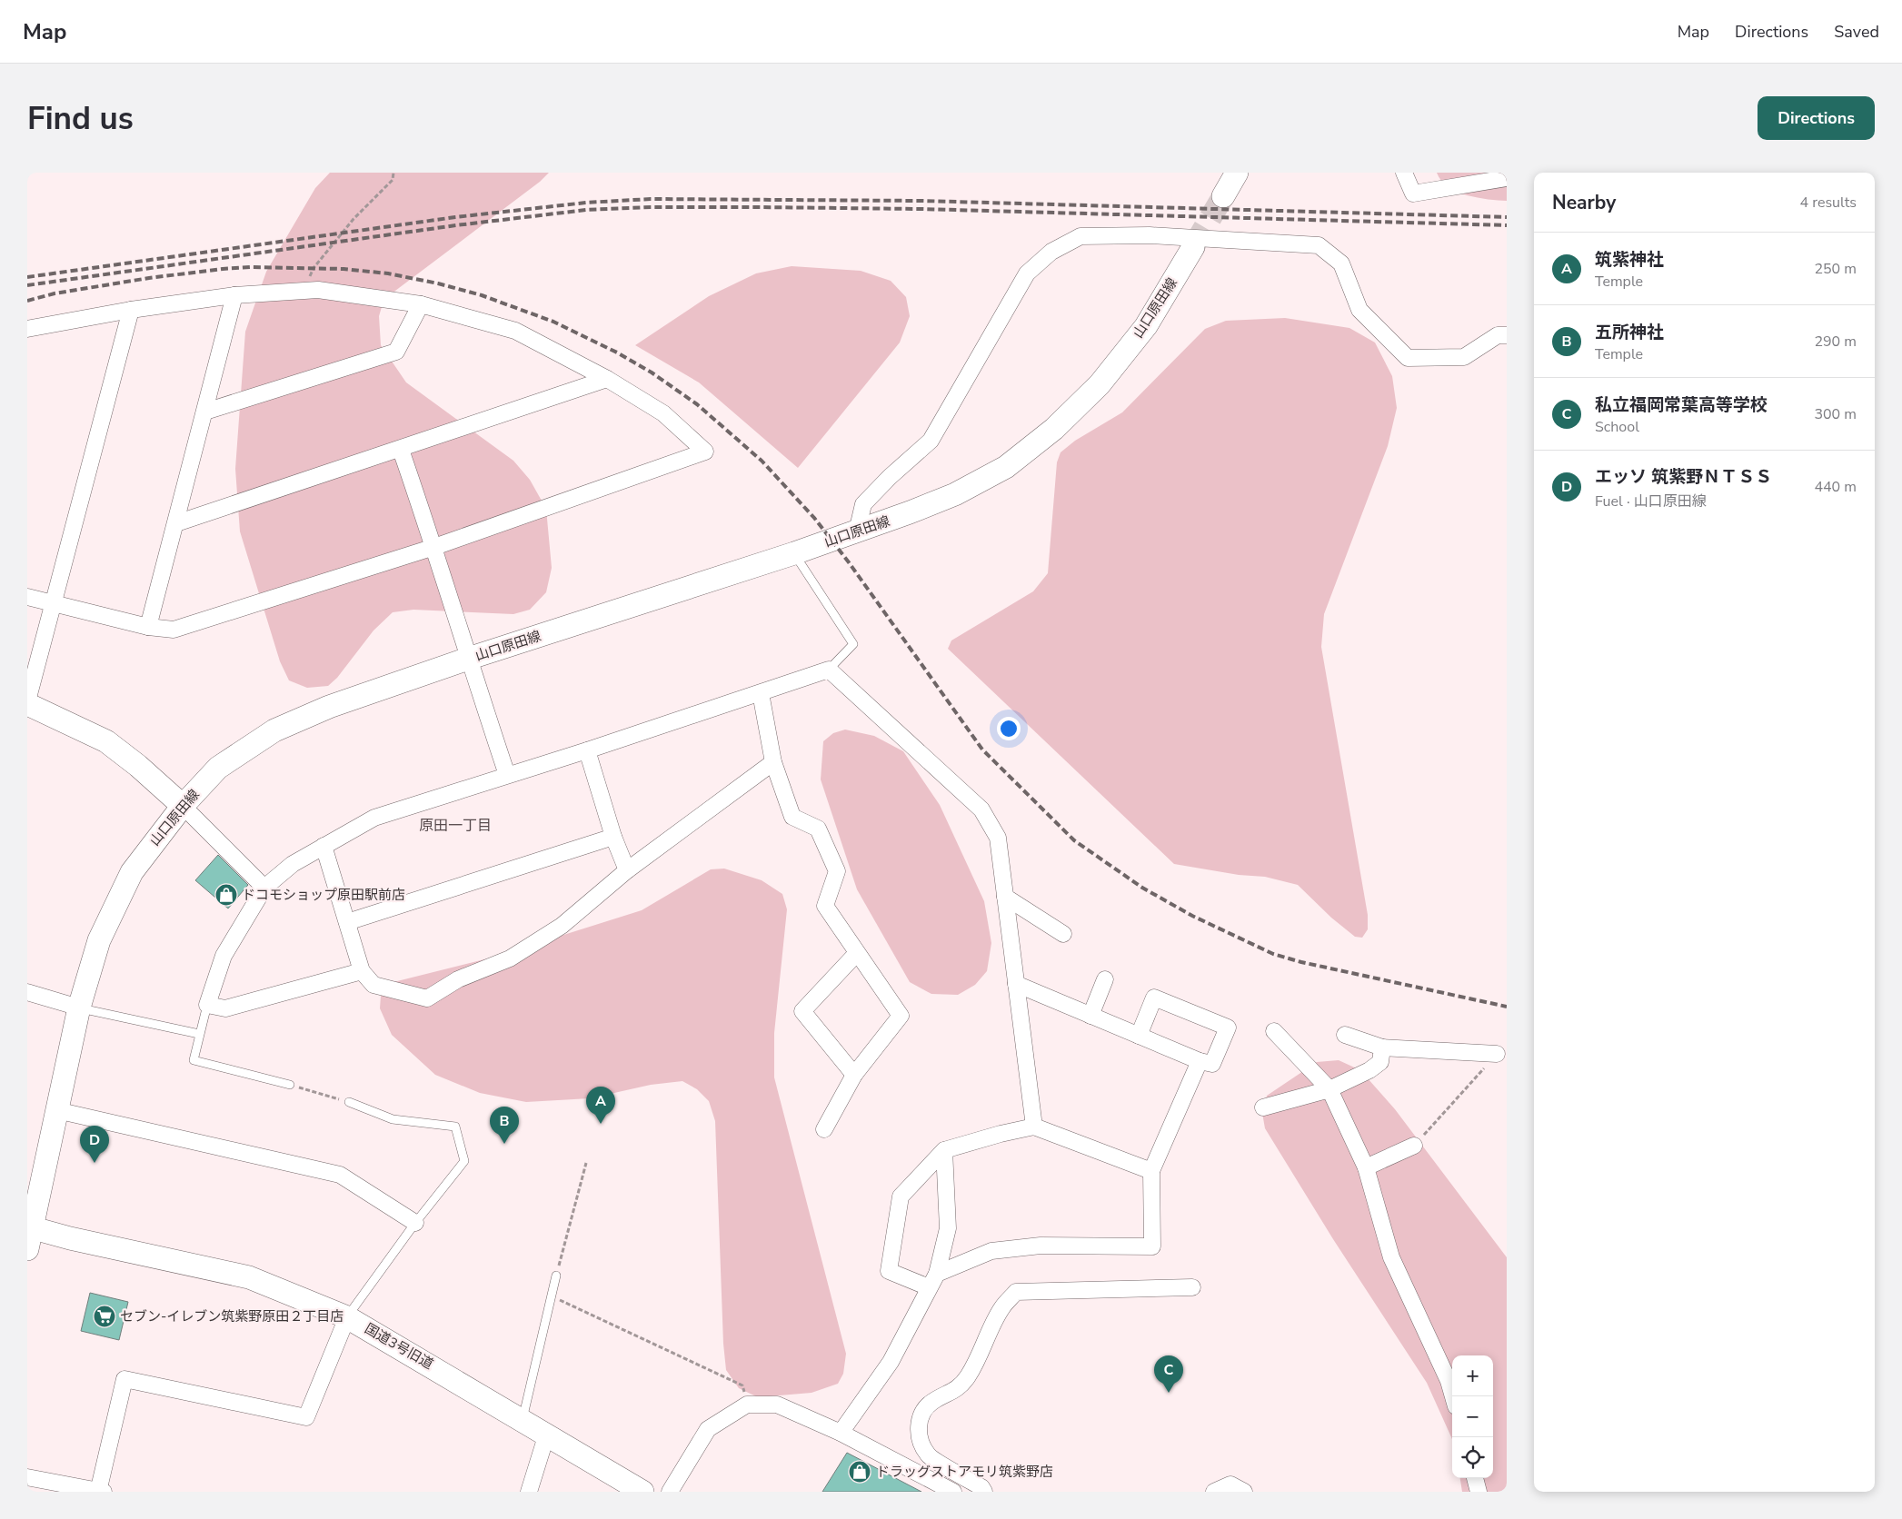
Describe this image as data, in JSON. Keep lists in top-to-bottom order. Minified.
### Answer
{"streets":{"main road":["山口原田線","国道3号旧道"]},"crossings":[["山口原田線","国道3号旧道"]],"districts":["原田一丁目"],"places":{"shop":["ドコモショップ原田駅前店","ドラッグストアモリ筑紫野店"],"supermarket":["セブン-イレブン筑紫野原田２丁目店"]},"page":{"header":"Map","nav":["Map","Directions","Saved"],"buttons":"Directions","title":"Find us","heading":["Nearby","4 results"],"list":[{"mark":"A","name":"筑紫神社","note":"Temple","value":"250 m"},{"mark":"B","name":"五所神社","note":"Temple","value":"290 m"},{"mark":"C","name":"私立福岡常葉高等学校","note":"School","value":"300 m"},{"mark":"D","name":"エッソ 筑紫野ＮＴＳＳ","note":"Fuel · 山口原田線","value":"440 m"}],"pins":["A","B","D","C"],"map_buttons":["+","−"]}}
